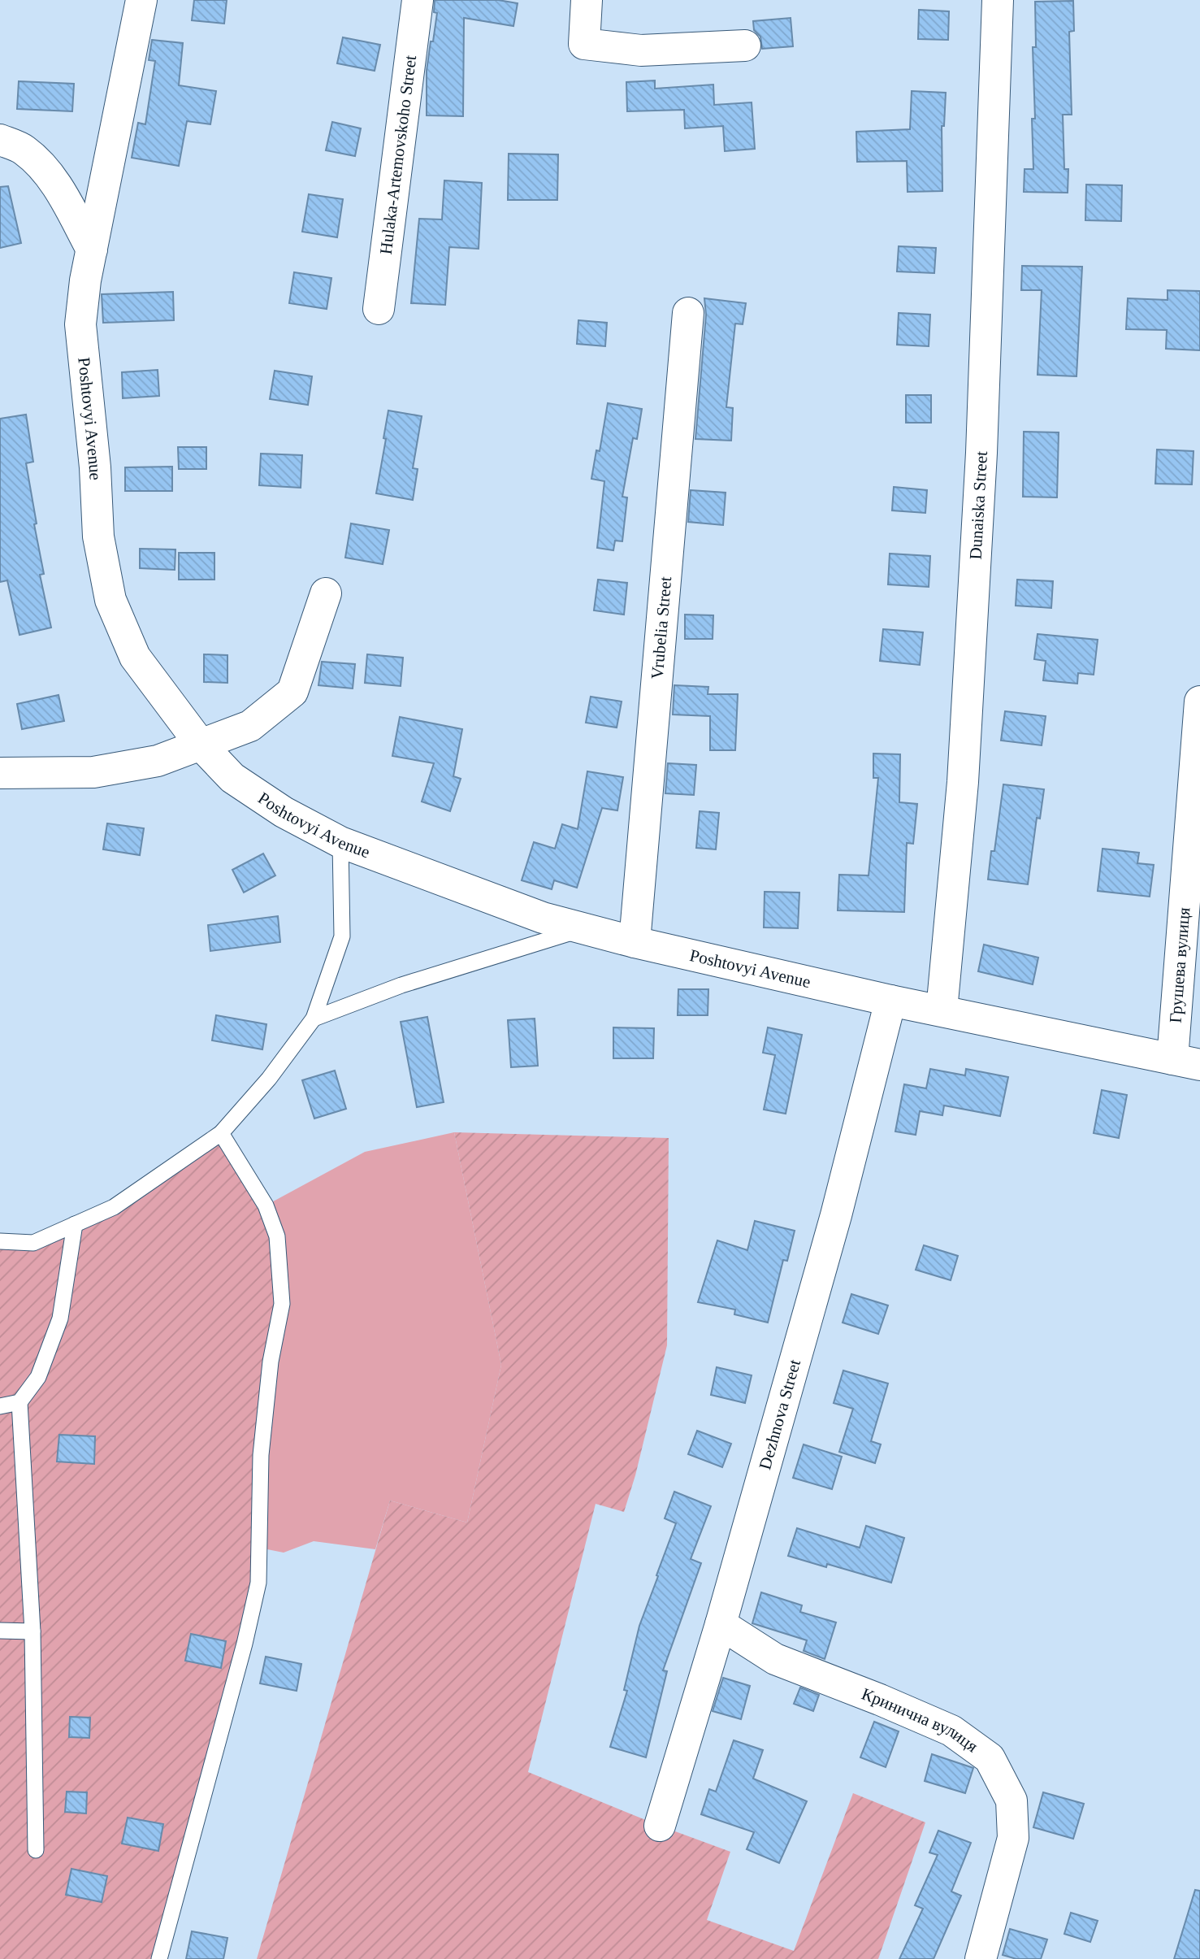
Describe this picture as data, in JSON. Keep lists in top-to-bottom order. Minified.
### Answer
{"streets":{"street":["Hulaka-Artemovskoho Street","Poshtovyi Avenue","Dunaiska Street","Vrubelia Street","Грушева вулиця","Dezhnova Street","Кринична вулиця"]},"crossings":[["Poshtovyi Avenue","Dunaiska Street"],["Poshtovyi Avenue","Vrubelia Street"],["Poshtovyi Avenue","Грушева вулиця"],["Poshtovyi Avenue","Dezhnova Street"],["Dezhnova Street","Кринична вулиця"]]}
